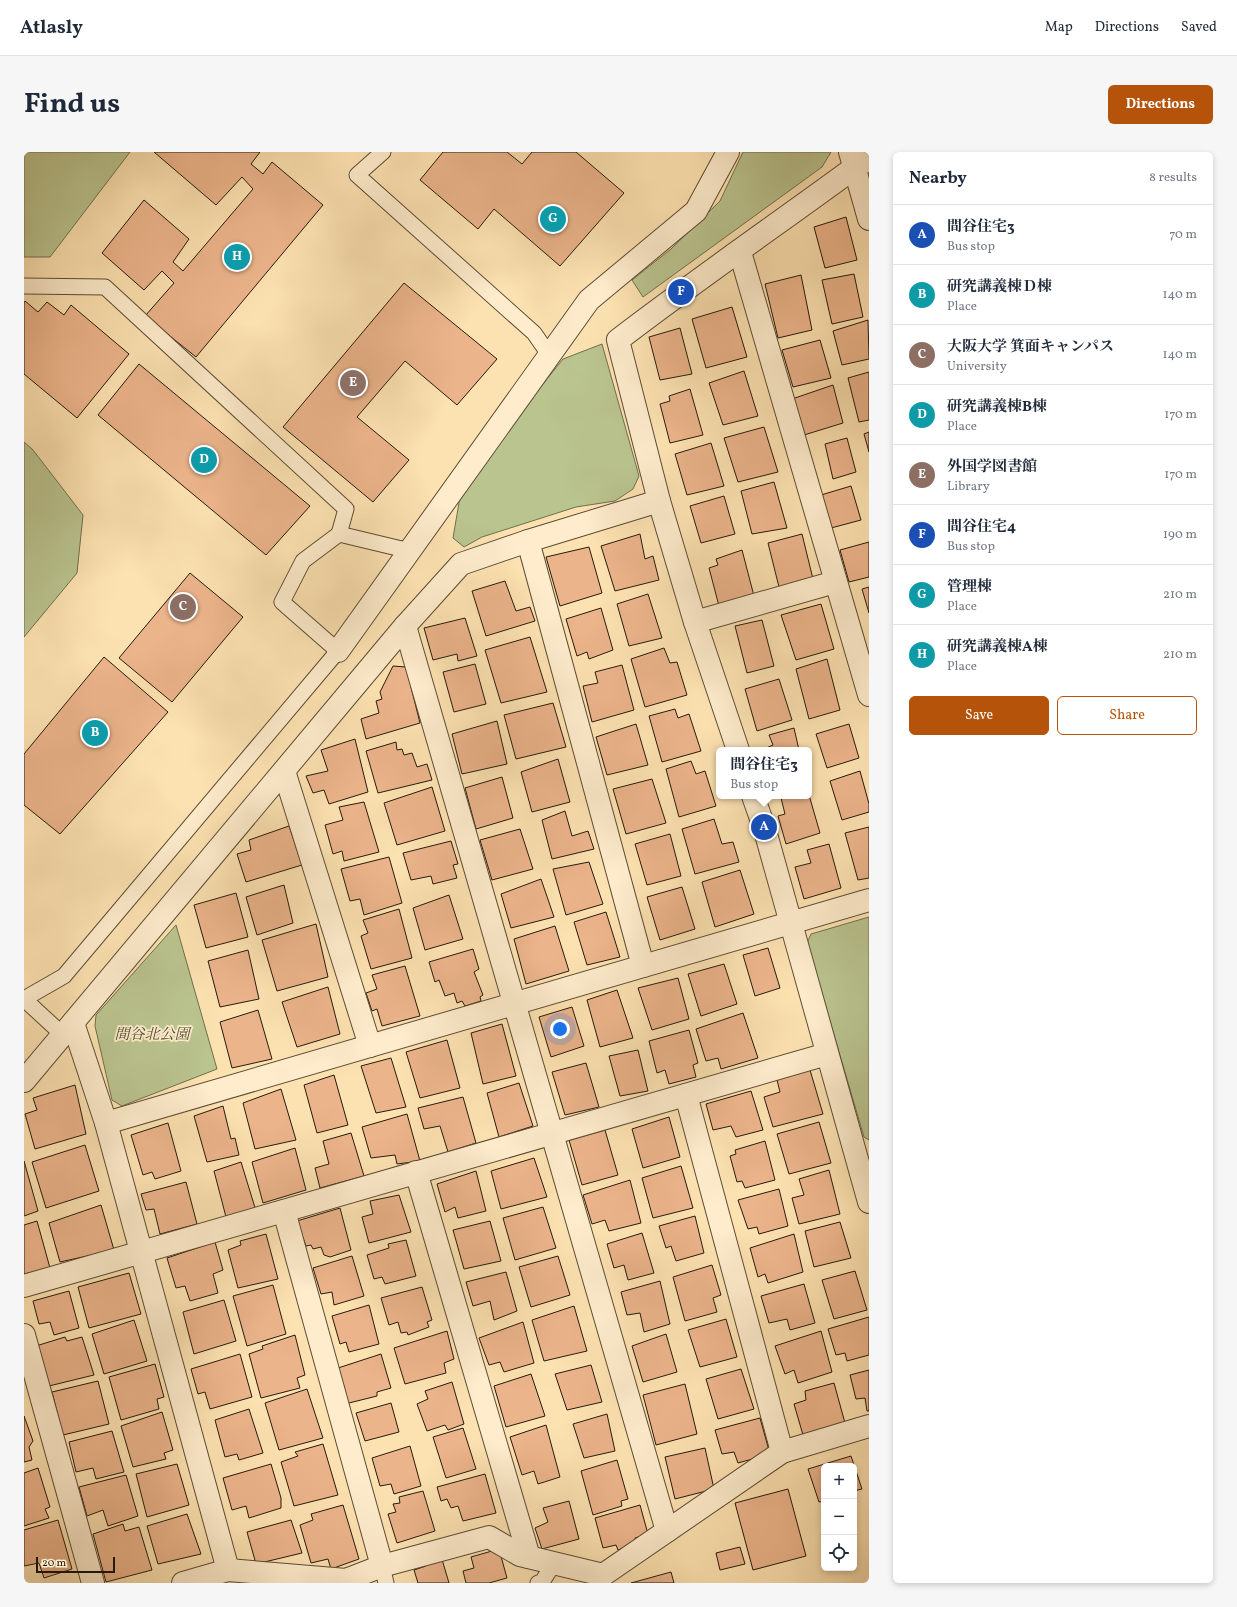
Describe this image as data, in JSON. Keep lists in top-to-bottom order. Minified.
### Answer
{"parks":["間谷北公園"],"scale_bar":"20 m","page":{"header":"Atlasly","nav":["Map","Directions","Saved"],"title":"Find us","buttons":["Directions",["Save","Share"]],"heading":["Nearby","8 results"],"pins":["G","H","F","E","D","C","B","A"],"list":[{"mark":"A","name":"間谷住宅3","note":"Bus stop","value":"70 m"},{"mark":"B","name":"研究講義棟Ｄ棟","note":"Place","value":"140 m"},{"mark":"C","name":"大阪大学 箕面キャンパス","note":"University","value":"140 m"},{"mark":"D","name":"研究講義棟B棟","note":"Place","value":"170 m"},{"mark":"E","name":"外国学図書館","note":"Library","value":"170 m"},{"mark":"F","name":"間谷住宅4","note":"Bus stop","value":"190 m"},{"mark":"G","name":"管理棟","note":"Place","value":"210 m"},{"mark":"H","name":"研究講義棟A棟","note":"Place","value":"210 m"}],"popup":["間谷住宅3","Bus stop"],"map_buttons":["+","−"],"scale":"20 m"}}
